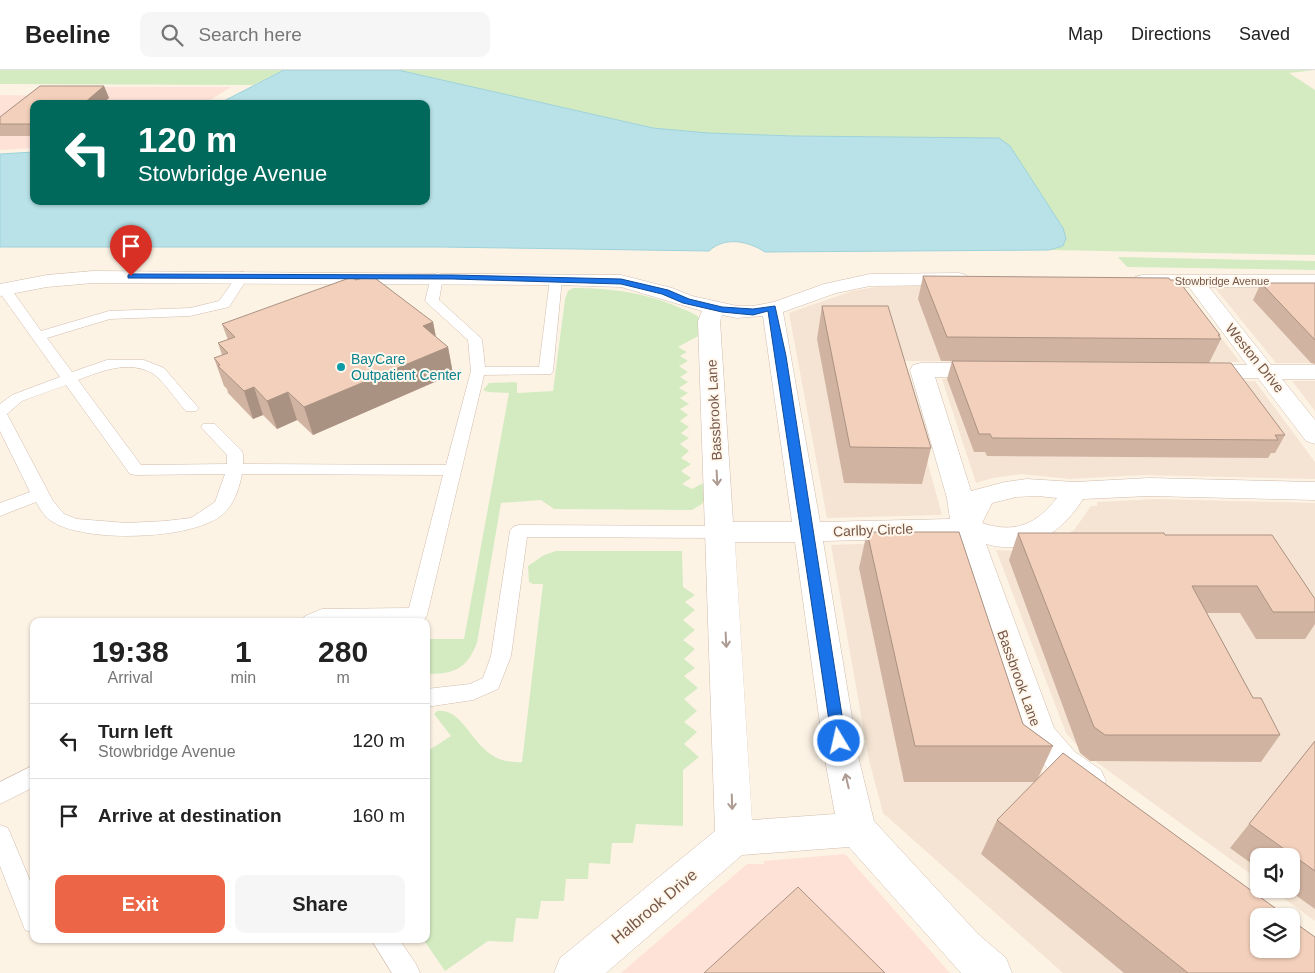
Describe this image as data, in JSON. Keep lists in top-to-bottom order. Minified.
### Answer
{"streets":{"street":["Stowbridge Avenue","Weston Drive","Bassbrook Lane","Carlby Circle","Halbrook Drive"]},"crossings":[["Stowbridge Avenue","Weston Drive"],["Bassbrook Lane","Carlby Circle"],["Bassbrook Lane","Halbrook Drive"]],"places":["BayCare Outpatient Center"],"page":{"header":"Beeline","search":"Search here","nav":["Map","Directions","Saved"],"turn":["120 m","Stowbridge Avenue"],"eta":["19:38","Arrival","1","min","280","m"],"list":[{"name":"Turn left","note":"Stowbridge Avenue","value":"120 m"},{"name":"Arrive at destination","value":"160 m"}],"buttons":["Exit","Share"]}}
